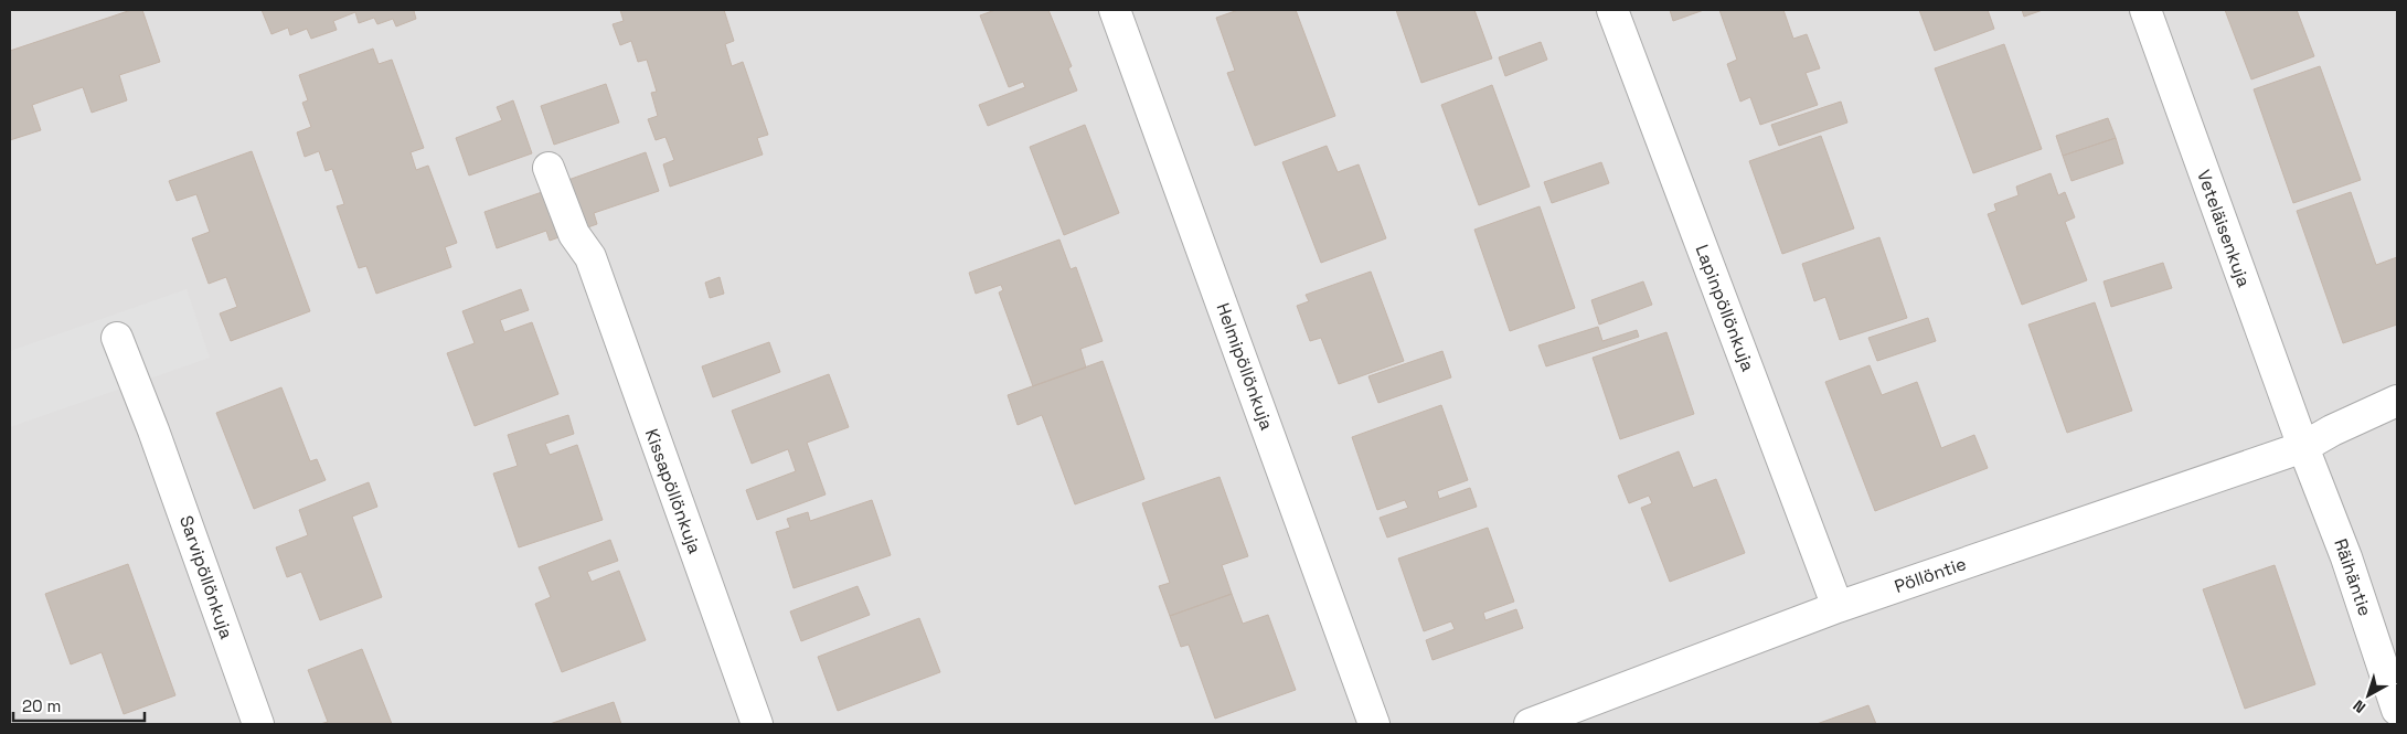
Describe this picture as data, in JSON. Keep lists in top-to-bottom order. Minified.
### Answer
{"streets":{"street":["Veteläisenkuja","Lapinpöllönkuja","Helmipöllönkuja","Kissapöllönkuja","Pöllöntie","Sarvipöllönkuja","Räihäntie"]},"crossings":[["Veteläisenkuja","Pöllöntie"],["Veteläisenkuja","Räihäntie"],["Lapinpöllönkuja","Pöllöntie"],["Pöllöntie","Räihäntie"]],"scale_bar":"20 m","north":"bottom left"}
